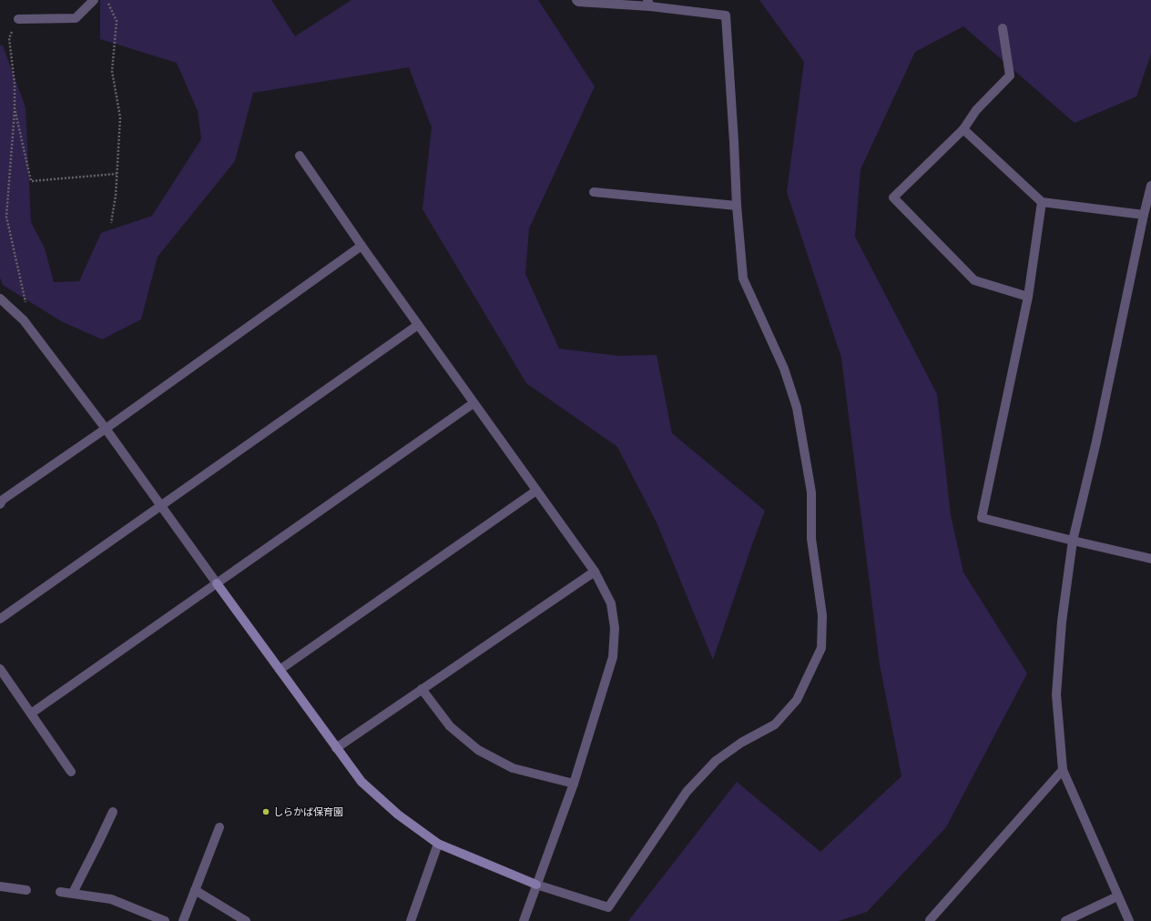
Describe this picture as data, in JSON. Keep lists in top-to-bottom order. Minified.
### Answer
{"places":["しらかば保育園"]}
